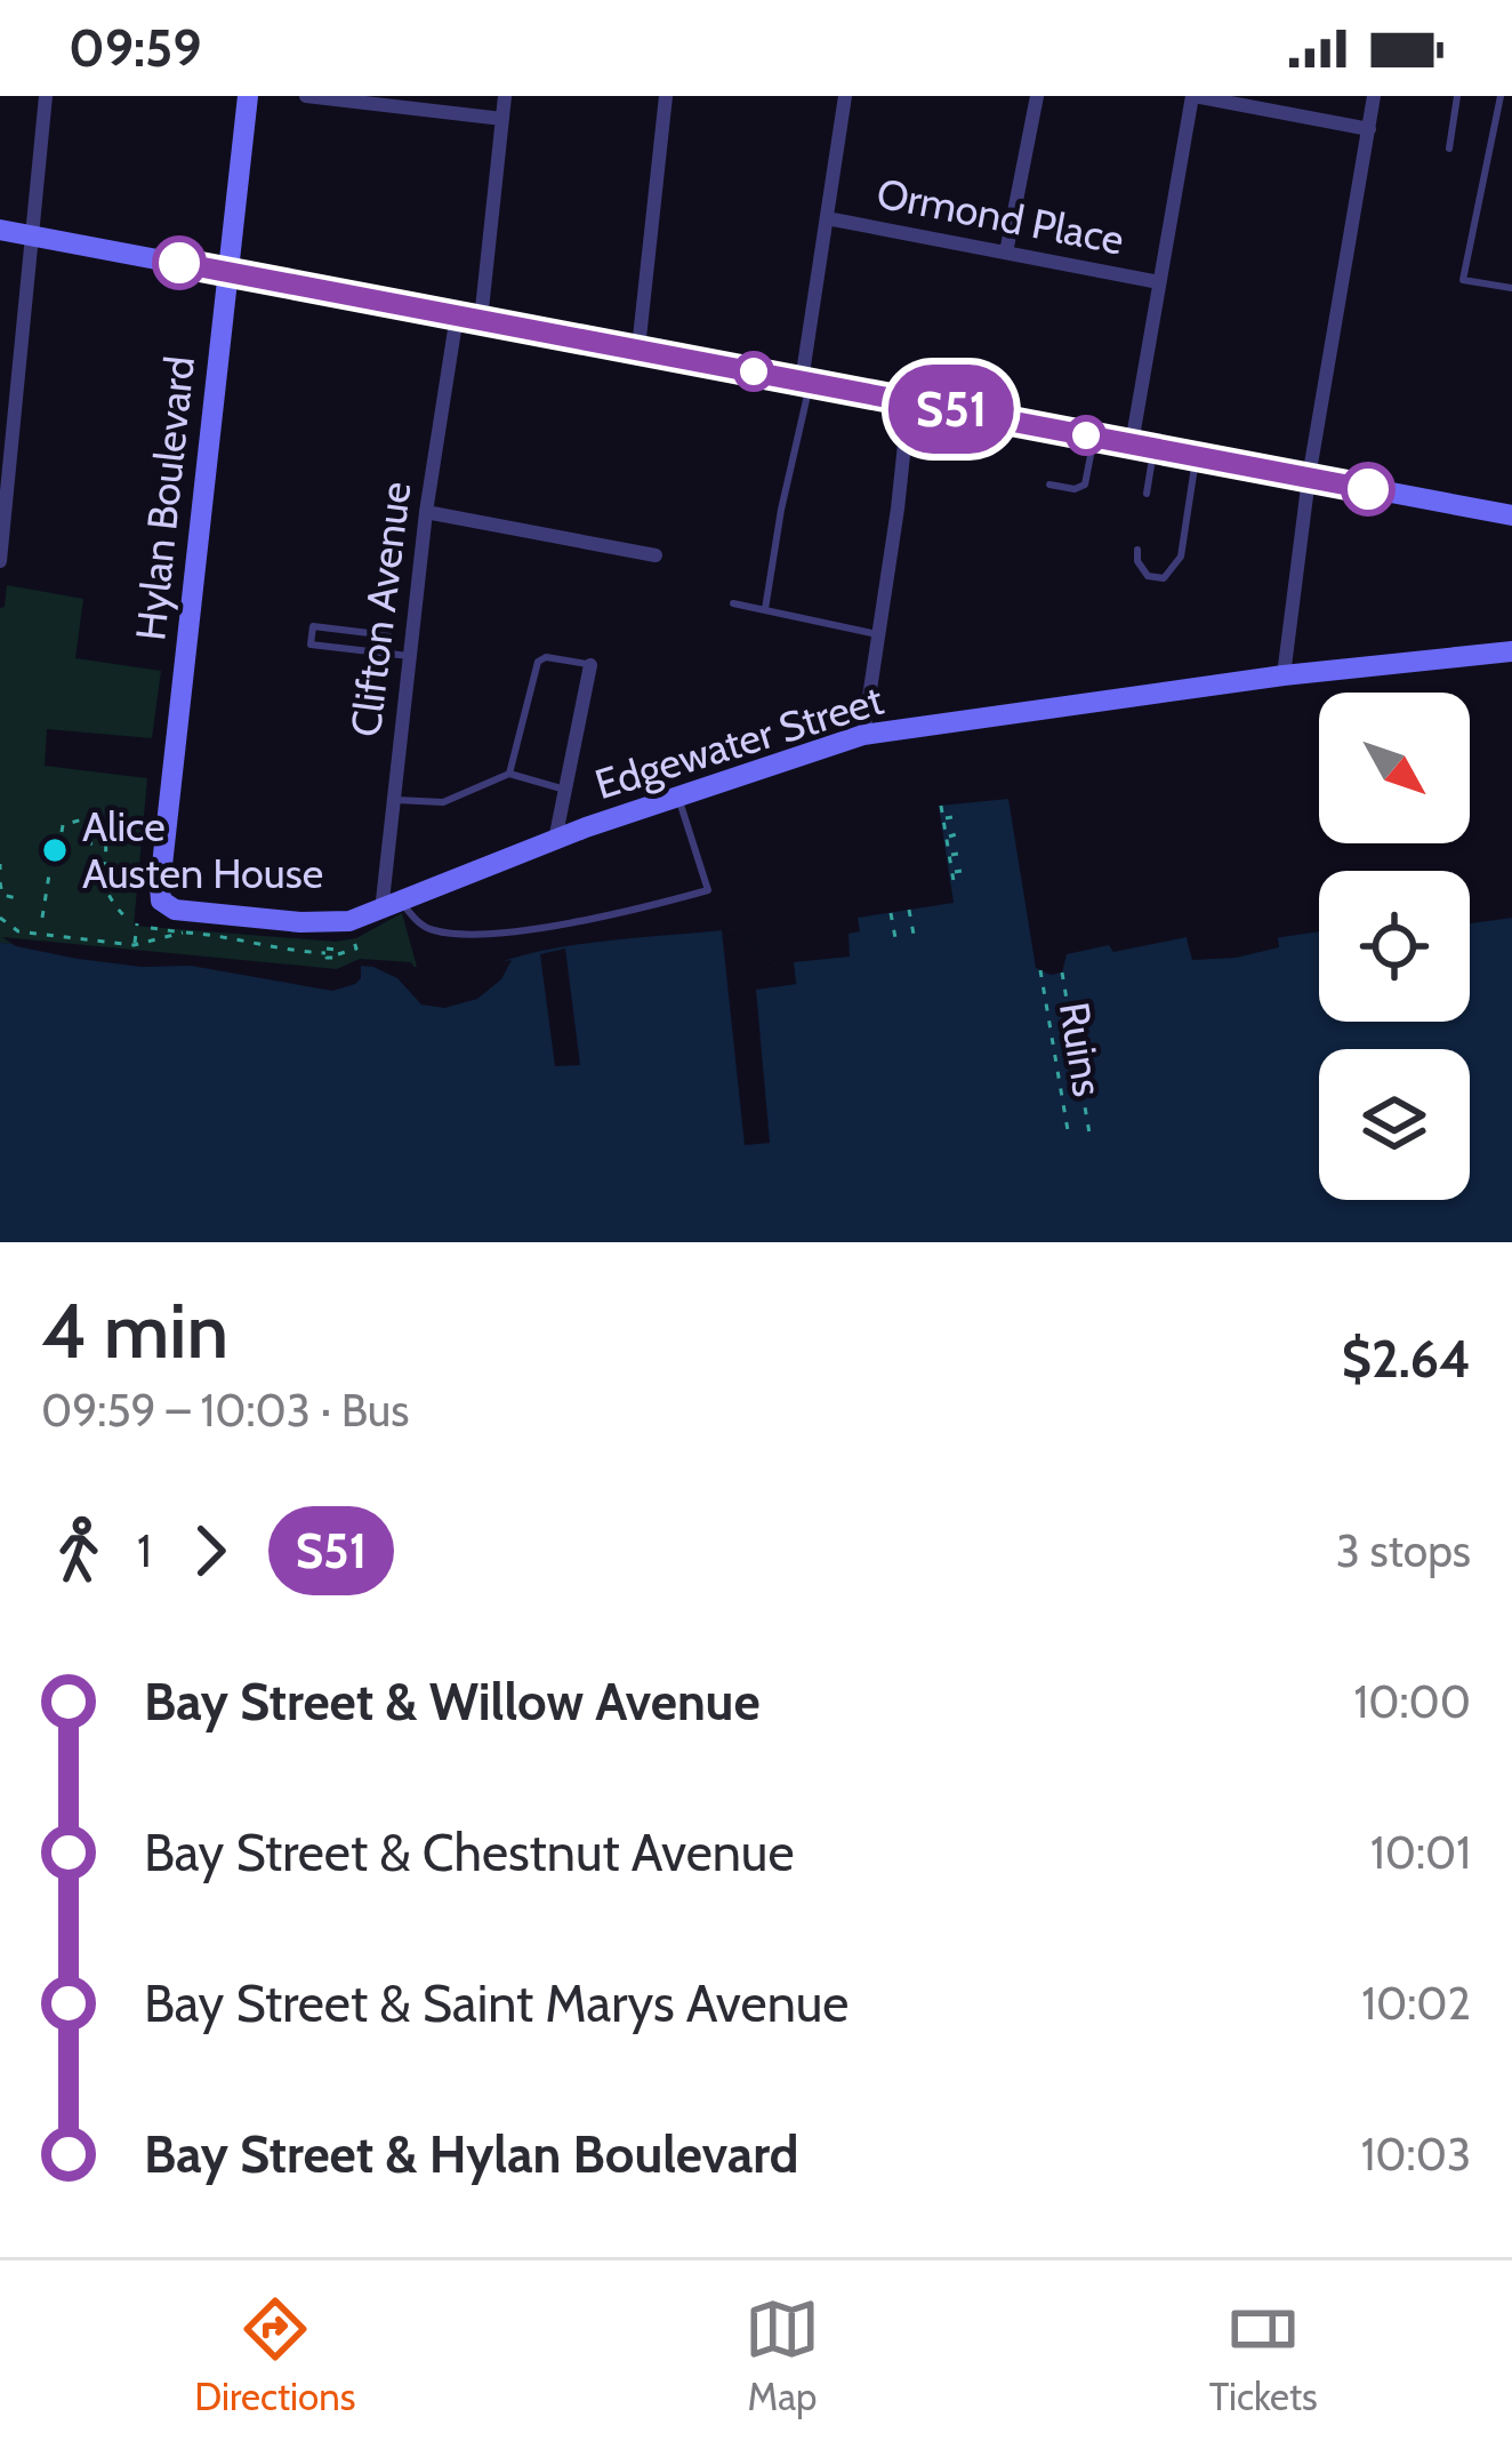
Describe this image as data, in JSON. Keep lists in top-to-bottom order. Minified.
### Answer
{"streets":{"street":["Ormond Place","Hylan Boulevard","Clifton Avenue","Edgewater Street"],"path":["Ruins"]},"crossings":[["Hylan Boulevard","Edgewater Street"],["Clifton Avenue","Edgewater Street"]],"places":["Alice Austen House"],"lines":["bus line S51"],"north":"bottom right","page":{"status":"09:59","on_map":"S51","heading":["4 min","09:59 – 10:03 · Bus","$2.64"],"legs":["1","S51","3 stops"],"list":[{"name":"Bay Street & Willow Avenue","value":"10:00"},{"name":"Bay Street & Chestnut Avenue","value":"10:01"},{"name":"Bay Street & Saint Marys Avenue","value":"10:02"},{"name":"Bay Street & Hylan Boulevard","value":"10:03"}],"tabs":["Directions","Map","Tickets"]}}
